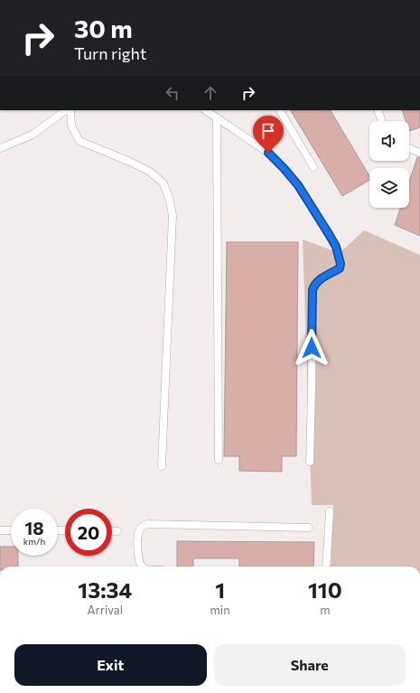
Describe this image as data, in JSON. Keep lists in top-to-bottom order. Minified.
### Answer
{"page":{"turn":["30 m","Turn right"],"speed":"18 km/h","limit":"20","eta":["13:34","Arrival","1","min","110","m"],"buttons":["Exit","Share"]}}
